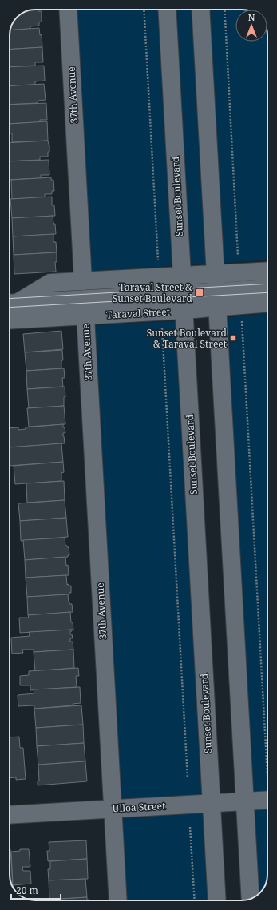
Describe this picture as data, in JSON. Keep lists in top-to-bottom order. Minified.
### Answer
{"streets":{"street":["37th Avenue","Sunset Boulevard","Taraval Street","Ulloa Street"]},"crossings":[["37th Avenue","Taraval Street"],["37th Avenue","Ulloa Street"],["Sunset Boulevard","Taraval Street"],["Sunset Boulevard","Ulloa Street"]],"places":{"transit":["Taraval Street & Sunset Boulevard","Sunset Boulevard & Taraval Street"]},"scale_bar":"20 m","north":"top"}
